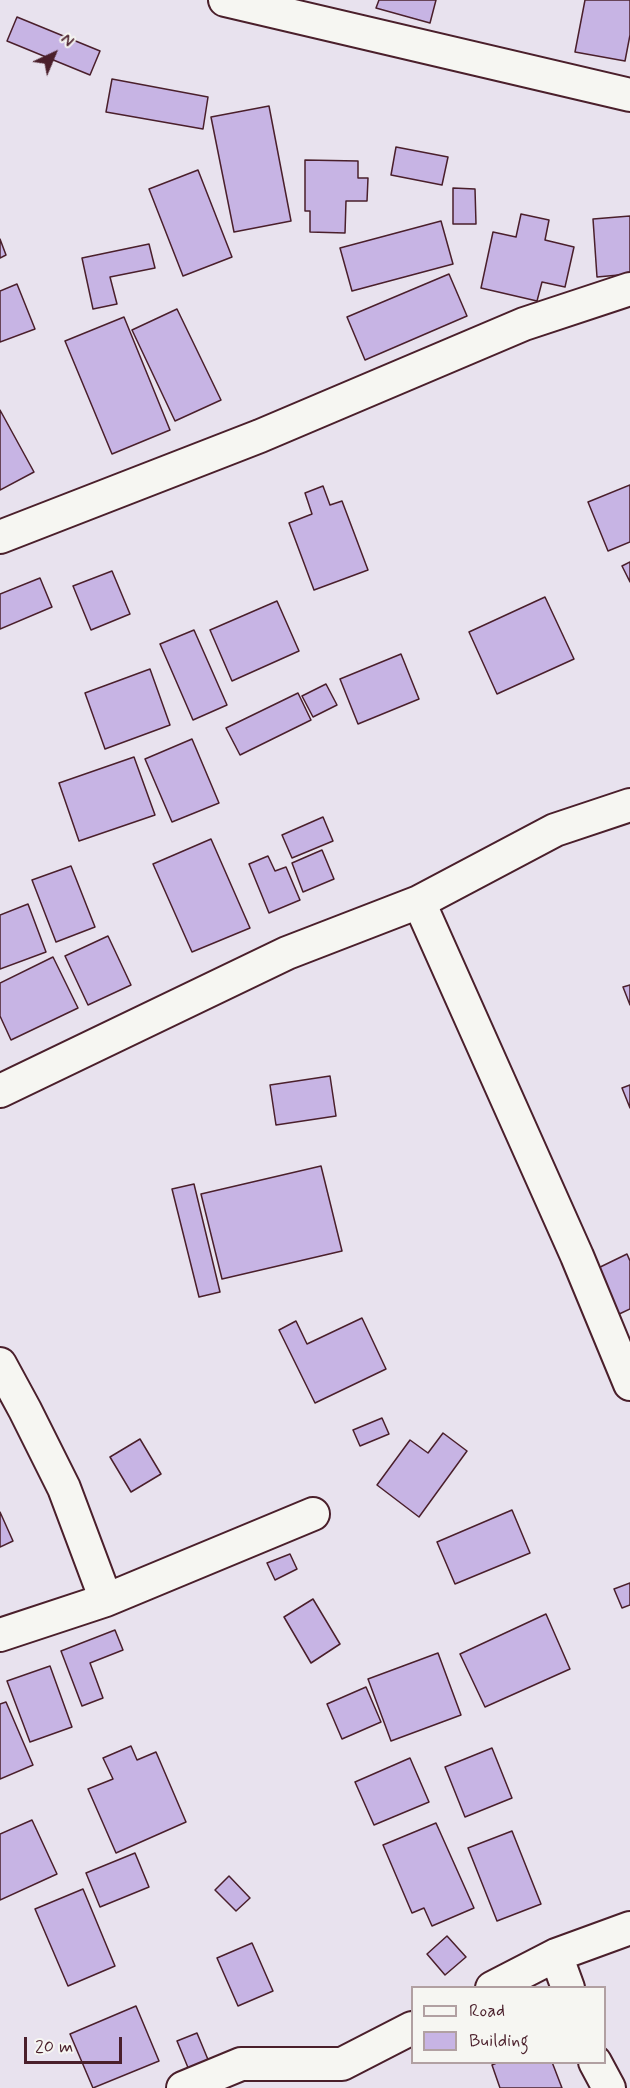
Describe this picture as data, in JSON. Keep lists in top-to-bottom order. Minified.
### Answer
{"legend":["Road","Building"],"scale_bar":"20 m","north":"top right"}
